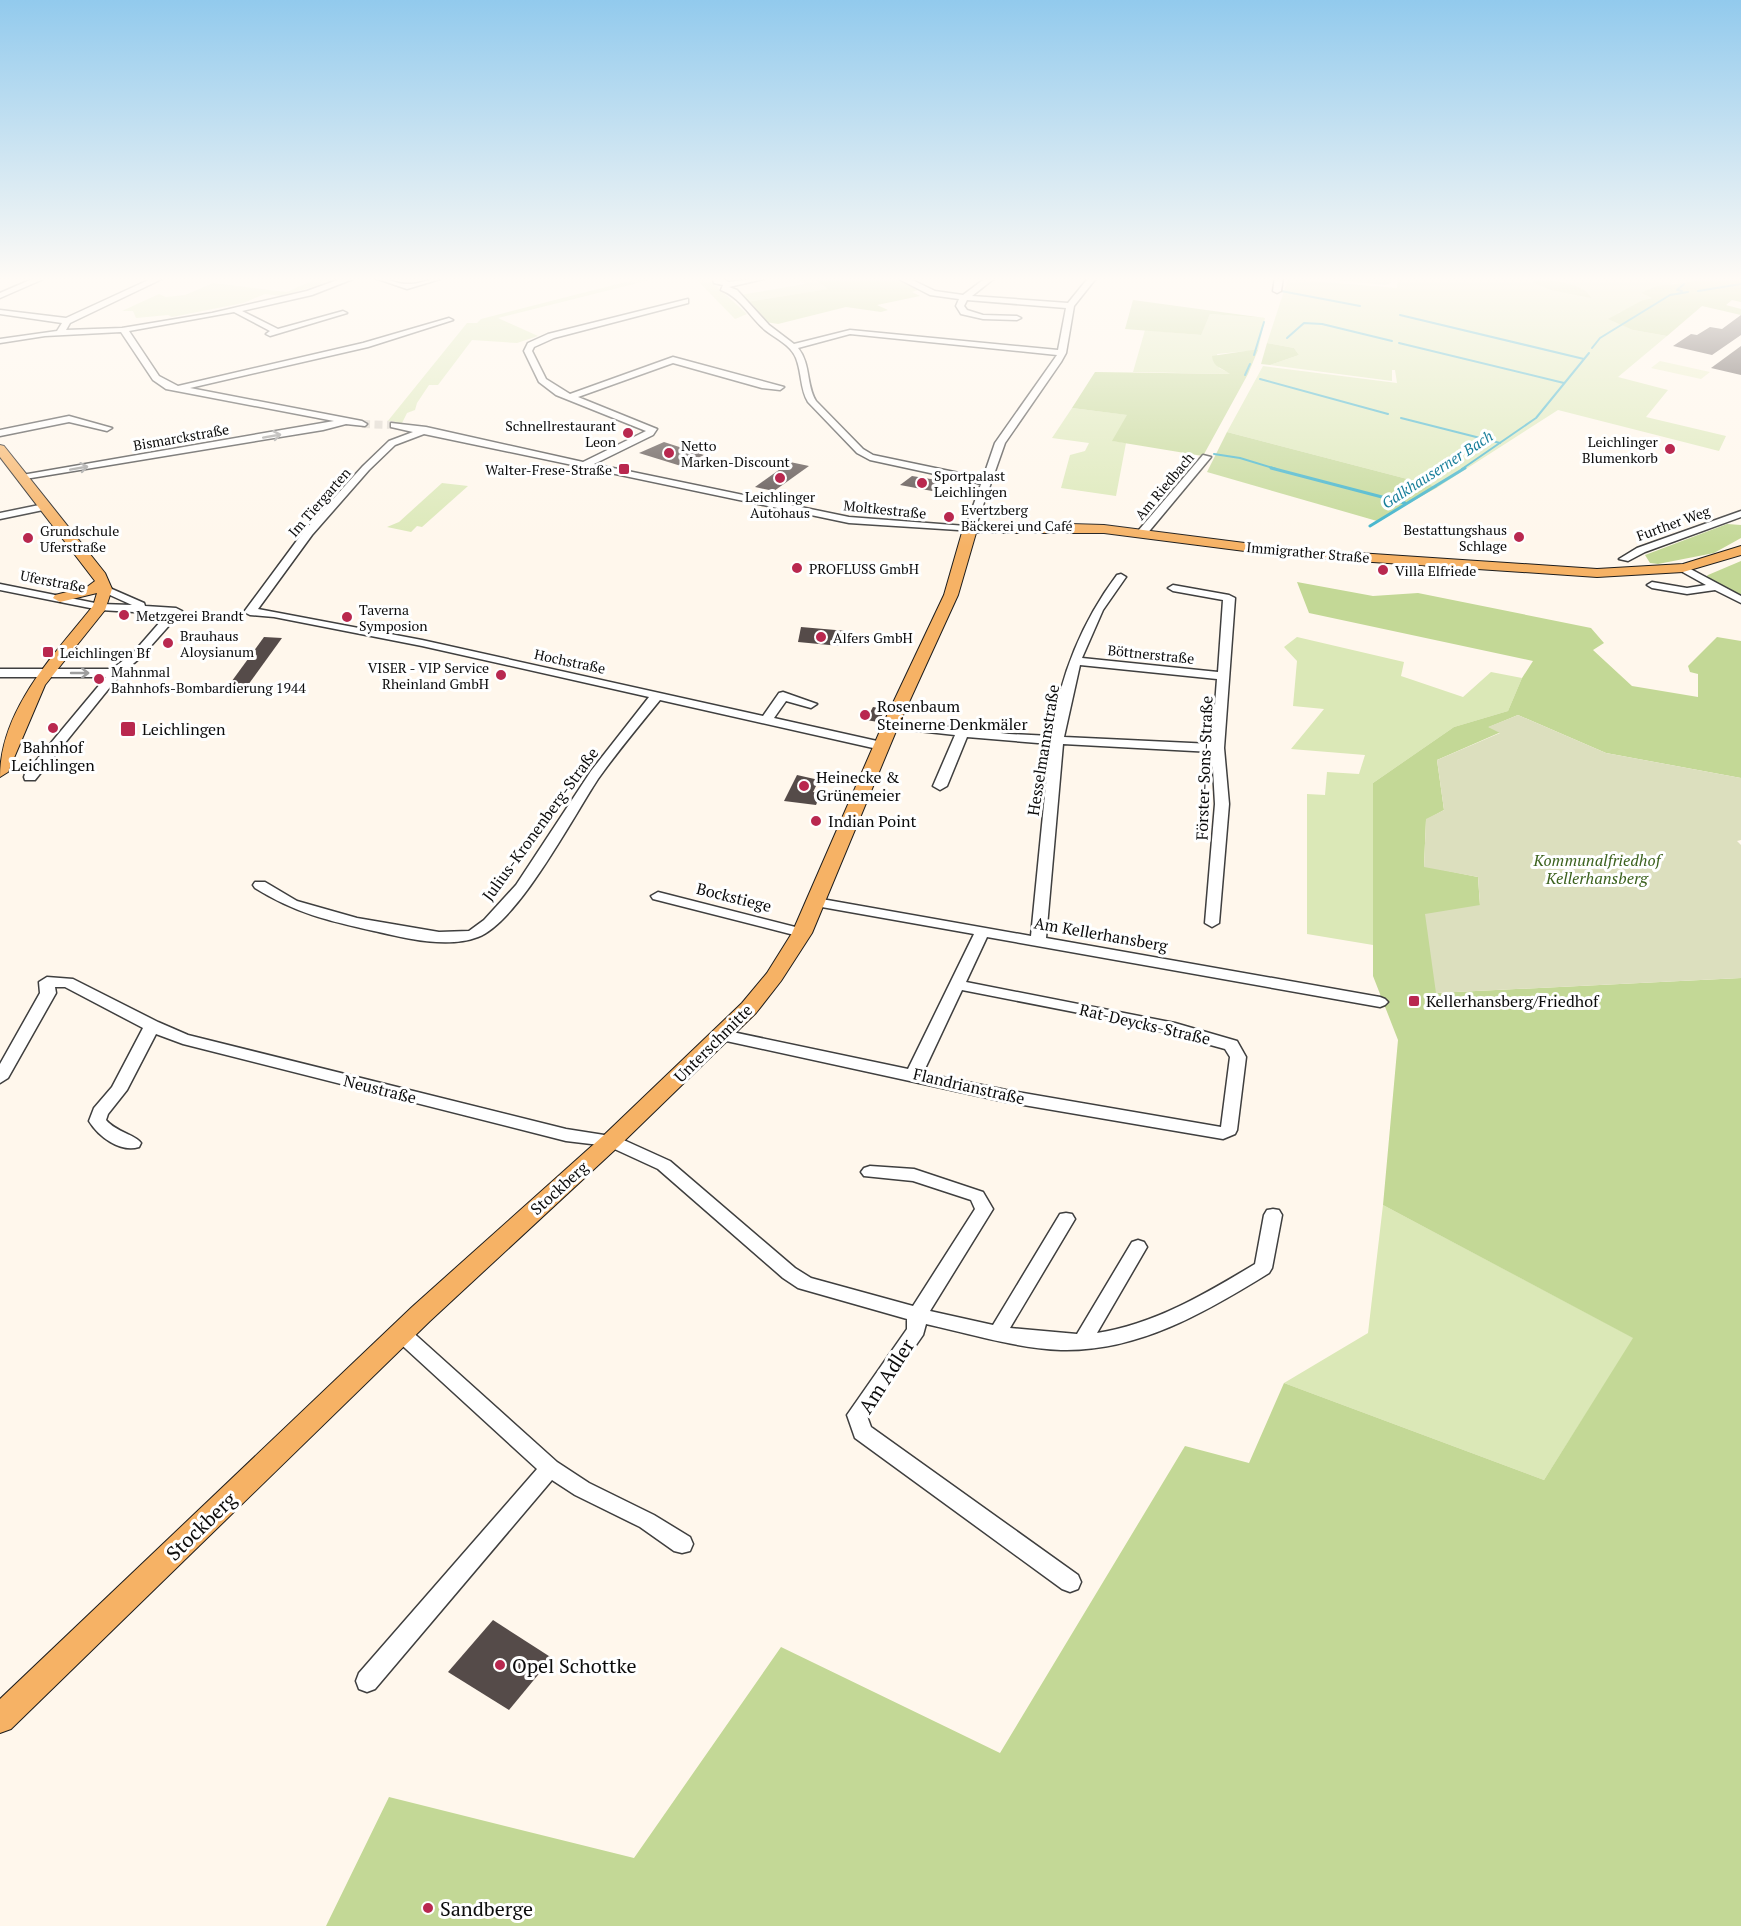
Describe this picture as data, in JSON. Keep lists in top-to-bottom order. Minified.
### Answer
{"streets":{"main road":["Immigrather Straße","Unterschmitte","Stockberg"],"street":["Bismarckstraße","Am Riedbach","Im Tiergarten","Moltkestraße","Further Weg","Uferstraße","Böttnerstraße","Hochstraße","Hesselmannstraße","Förster-Sons-Straße","Julius-Kronenberg-Straße","Bockstiege","Am Kellerhansberg","Rat-Deycks-Straße","Flandrianstraße","Neustraße","Am Adler"]},"crossings":[["Am Riedbach","Immigrather Straße"],["Im Tiergarten","Moltkestraße"],["Im Tiergarten","Hochstraße"],["Moltkestraße","Immigrather Straße"],["Böttnerstraße","Hesselmannstraße"],["Böttnerstraße","Förster-Sons-Straße"],["Hochstraße","Julius-Kronenberg-Straße"],["Hesselmannstraße","Am Kellerhansberg"],["Bockstiege","Unterschmitte"],["Am Kellerhansberg","Unterschmitte"],["Rat-Deycks-Straße","Flandrianstraße"],["Unterschmitte","Flandrianstraße"],["Unterschmitte","Neustraße"],["Unterschmitte","Stockberg"],["Unterschmitte","Am Adler"],["Neustraße","Stockberg"],["Neustraße","Am Adler"],["Stockberg","Am Adler"]],"water":["Galkhauserner Bach"],"parks":["Kommunalfriedhof Kellerhansberg"],"places":{"other":["Schnellrestaurant Leon","Leichlinger Blumenkorb","Netto Marken-Discount","Leichlinger Autohaus","Sportpalast Leichlingen","Evertzberg Bäckerei und Café","Bestattungshaus Schlage","Grundschule Uferstraße","PROFLUSS GmbH","Villa Elfriede","Metzgerei Brandt","Taverna Symposion","Alfers GmbH","Brauhaus Aloysianum","VISER - VIP Service Rheinland GmbH","Mahnmal Bahnhofs-Bombardierung 1944","Rosenbaum Steinerne Denkmäler","Bahnhof Leichlingen","Heinecke & Grünemeier","Indian Point","Opel Schottke","Sandberge"],"transit":["Walter-Frese-Straße","Leichlingen Bf","Leichlingen","Kellerhansberg/Friedhof"]}}
